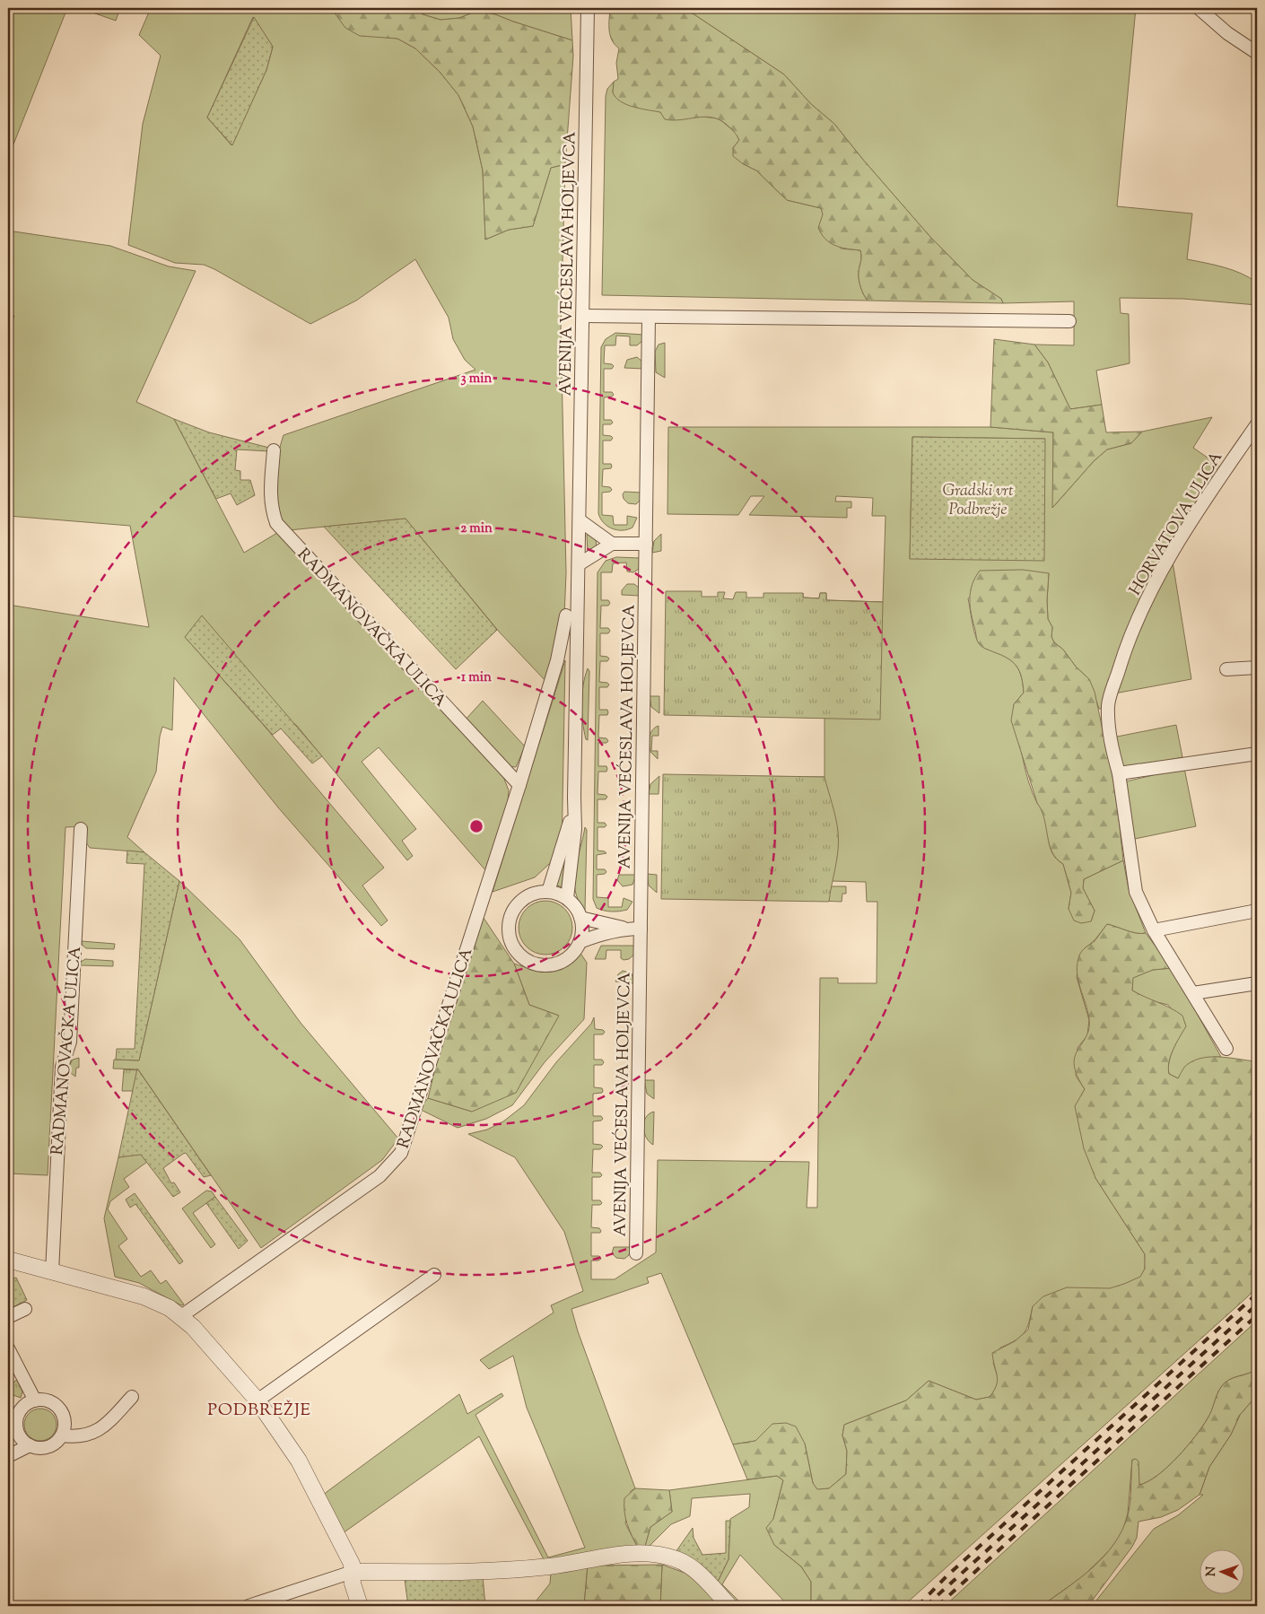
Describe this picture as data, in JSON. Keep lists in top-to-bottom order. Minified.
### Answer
{"streets":{"street":["AVENIJA VEĆESLAVA HOLJEVCA","HORVATOVA ULICA","RADMANOVAČKA ULICA"]},"districts":["PODBREŽJE"],"parks":["Gradski vrt Podbrežje"],"north":"left","rings":["3 min","2 min","1 min"]}
